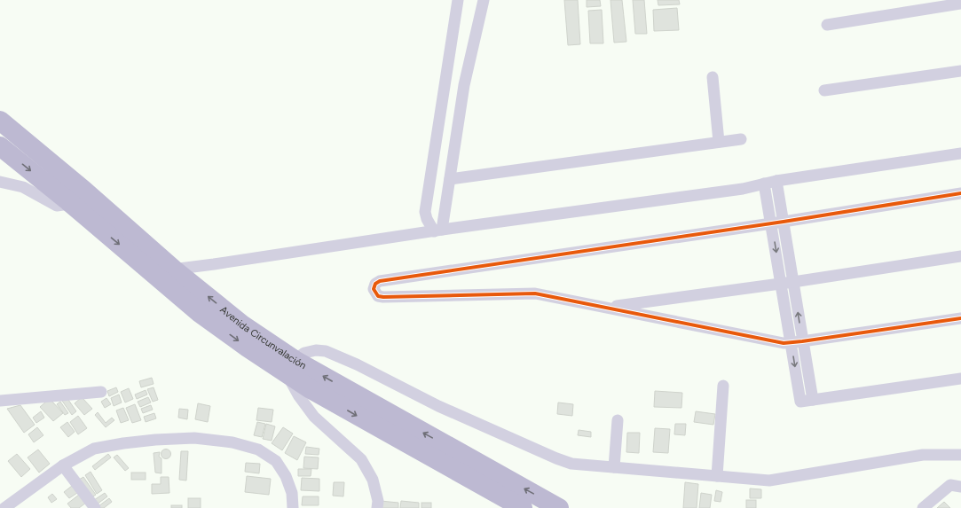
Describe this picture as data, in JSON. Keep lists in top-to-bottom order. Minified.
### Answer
{"streets":{"highway":["Avenida Circunvalación"]}}
